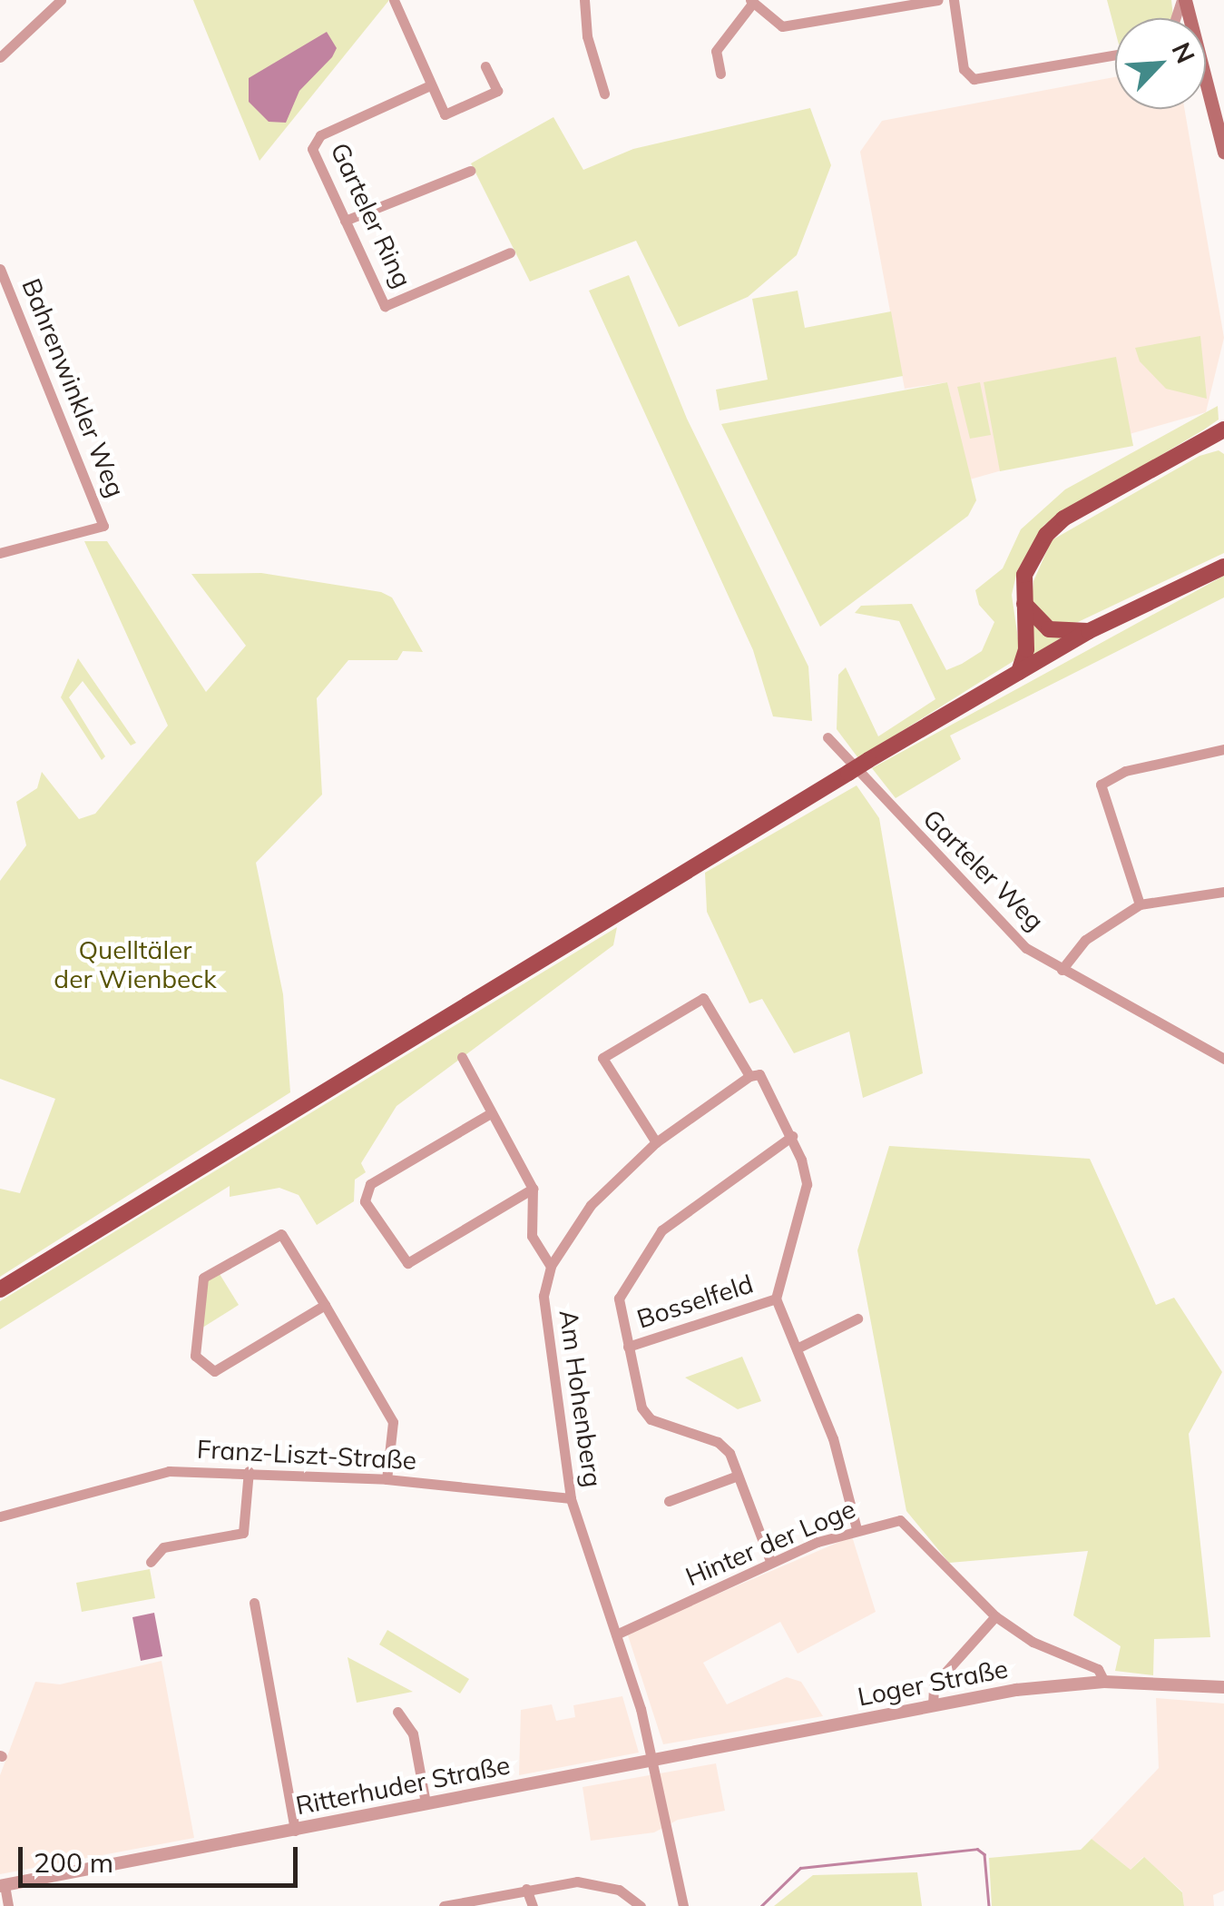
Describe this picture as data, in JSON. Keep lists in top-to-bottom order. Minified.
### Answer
{"streets":{"street":["Garteler Ring","Bahrenwinkler Weg","Garteler Weg","Bosselfeld","Am Hohenberg","Franz-Liszt-Straße","Hinter der Loge","Loger Straße","Ritterhuder Straße"]},"crossings":[["Am Hohenberg","Franz-Liszt-Straße"],["Am Hohenberg","Hinter der Loge"],["Am Hohenberg","Loger Straße"],["Am Hohenberg","Ritterhuder Straße"],["Hinter der Loge","Loger Straße"],["Loger Straße","Ritterhuder Straße"]],"parks":["Quelltäler der Wienbeck"],"scale_bar":"200 m","north":"top right"}
